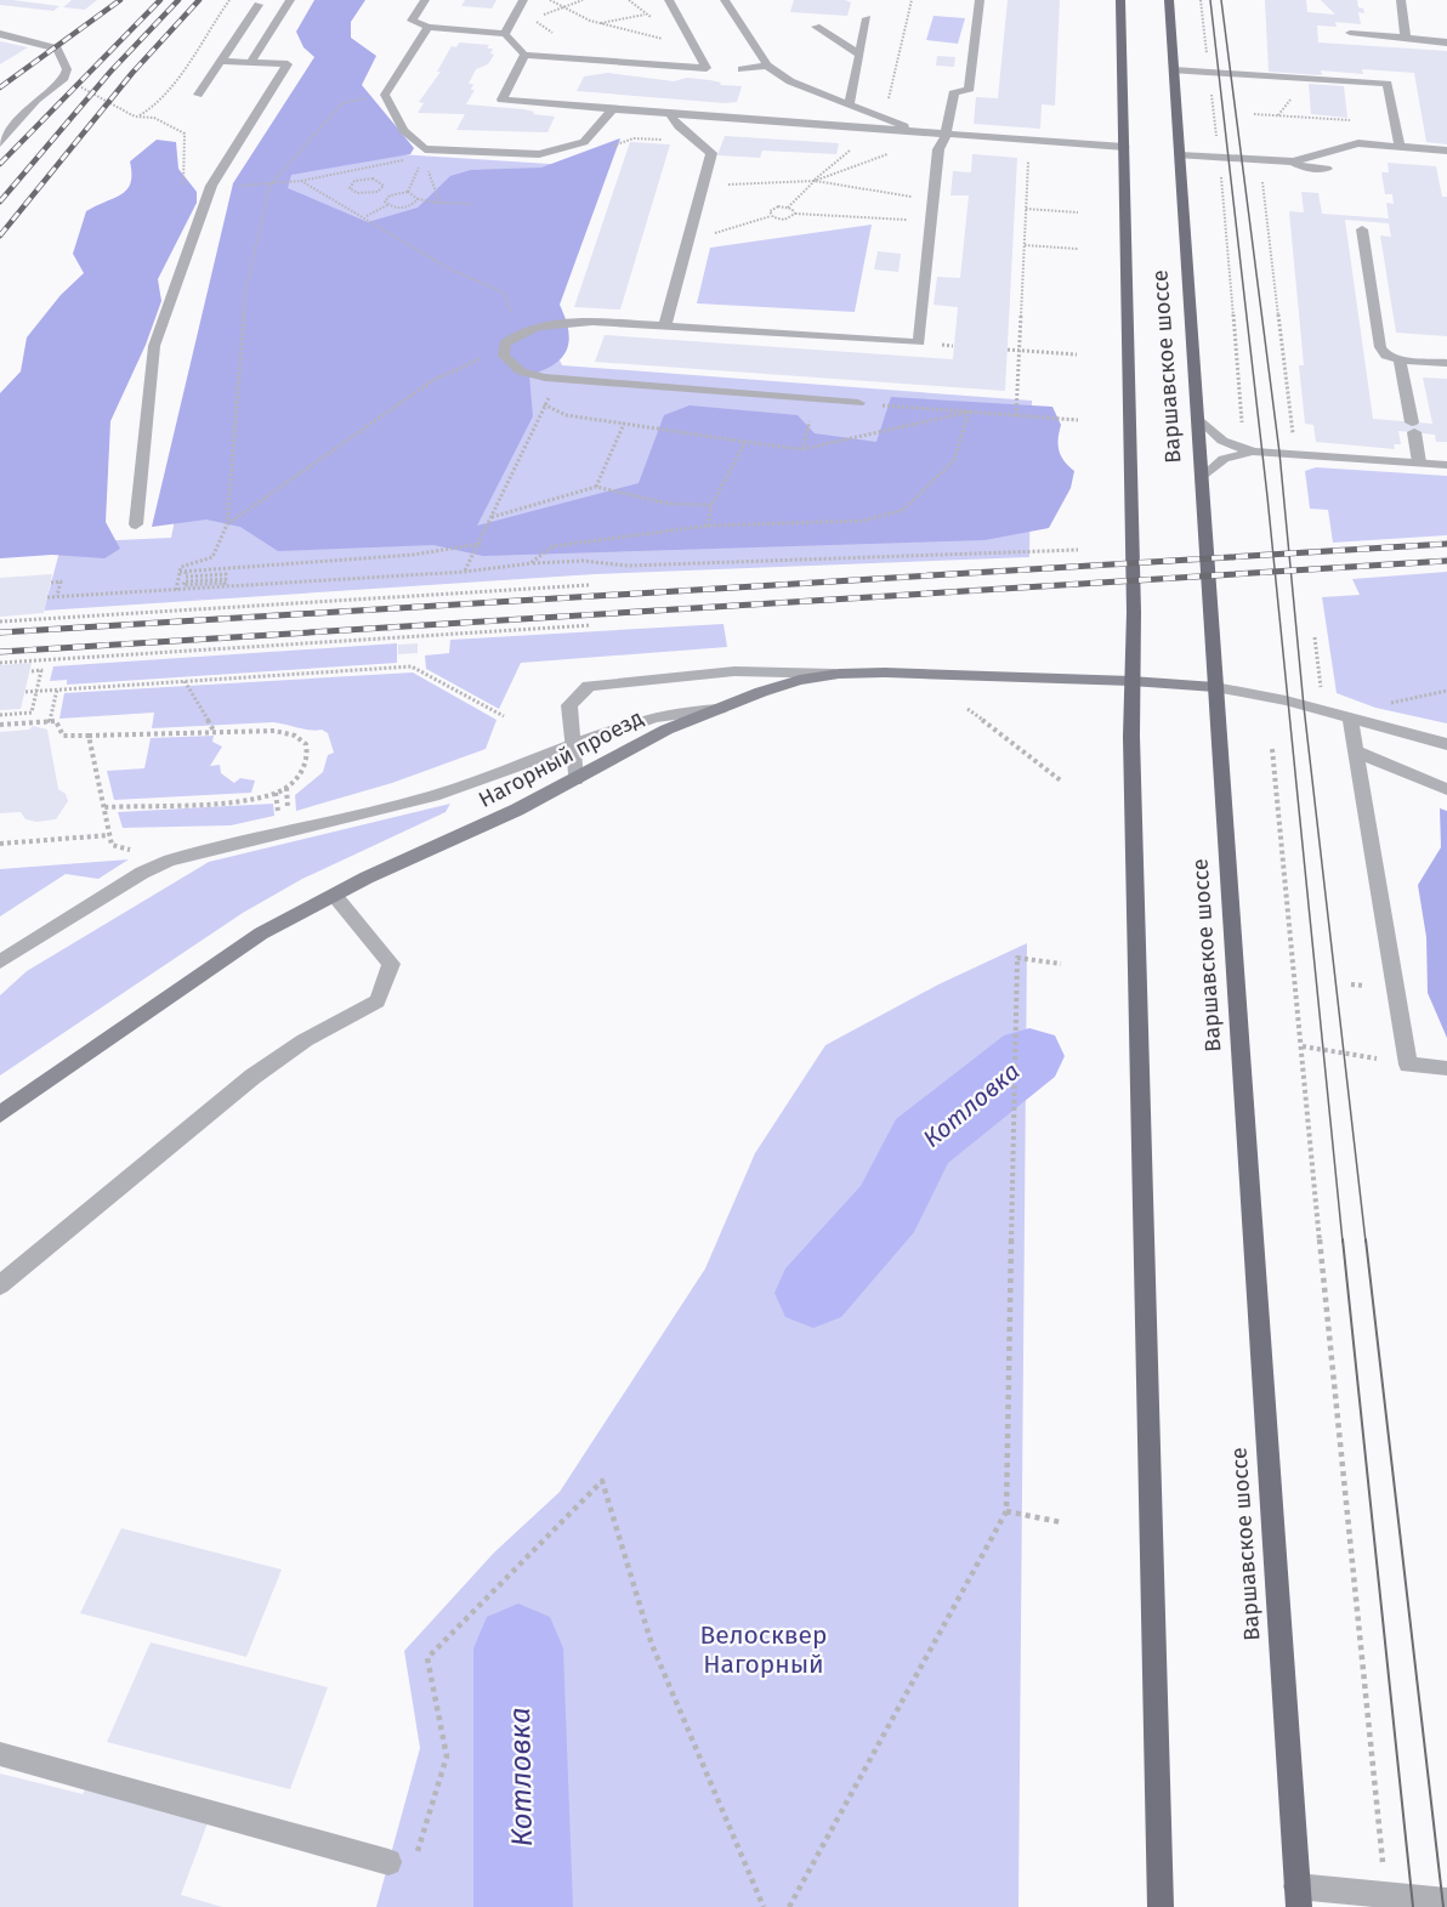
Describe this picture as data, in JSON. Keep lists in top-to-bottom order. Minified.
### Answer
{"streets":{"main road":["Варшавское шоссе"],"street":["Нагорный проезд"]},"crossings":[["Варшавское шоссе","Нагорный проезд"]],"water":["Котловка"],"parks":["Велосквер Нагорный"]}
